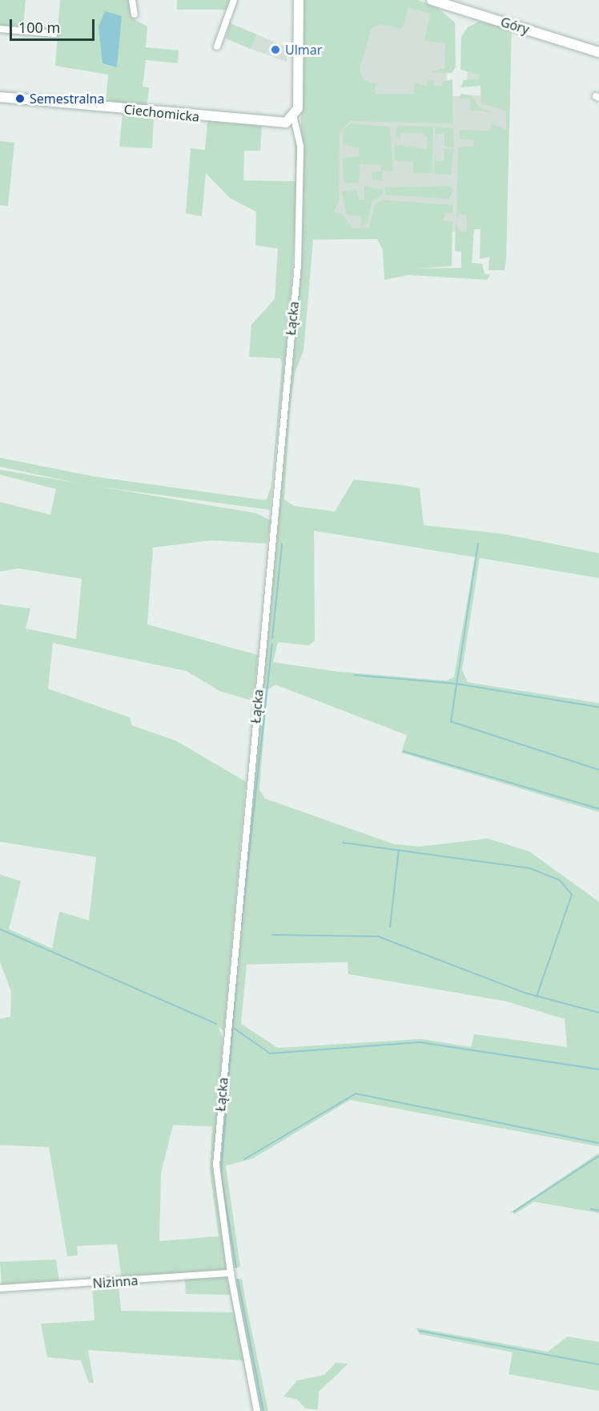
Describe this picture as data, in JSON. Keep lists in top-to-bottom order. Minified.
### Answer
{"streets":{"street":["Góry","Ciechomicka","Łącka","Nizinna"]},"crossings":[["Ciechomicka","Łącka"],["Łącka","Nizinna"]],"places":["Ulmar","Semestralna"],"scale_bar":"100 m"}
